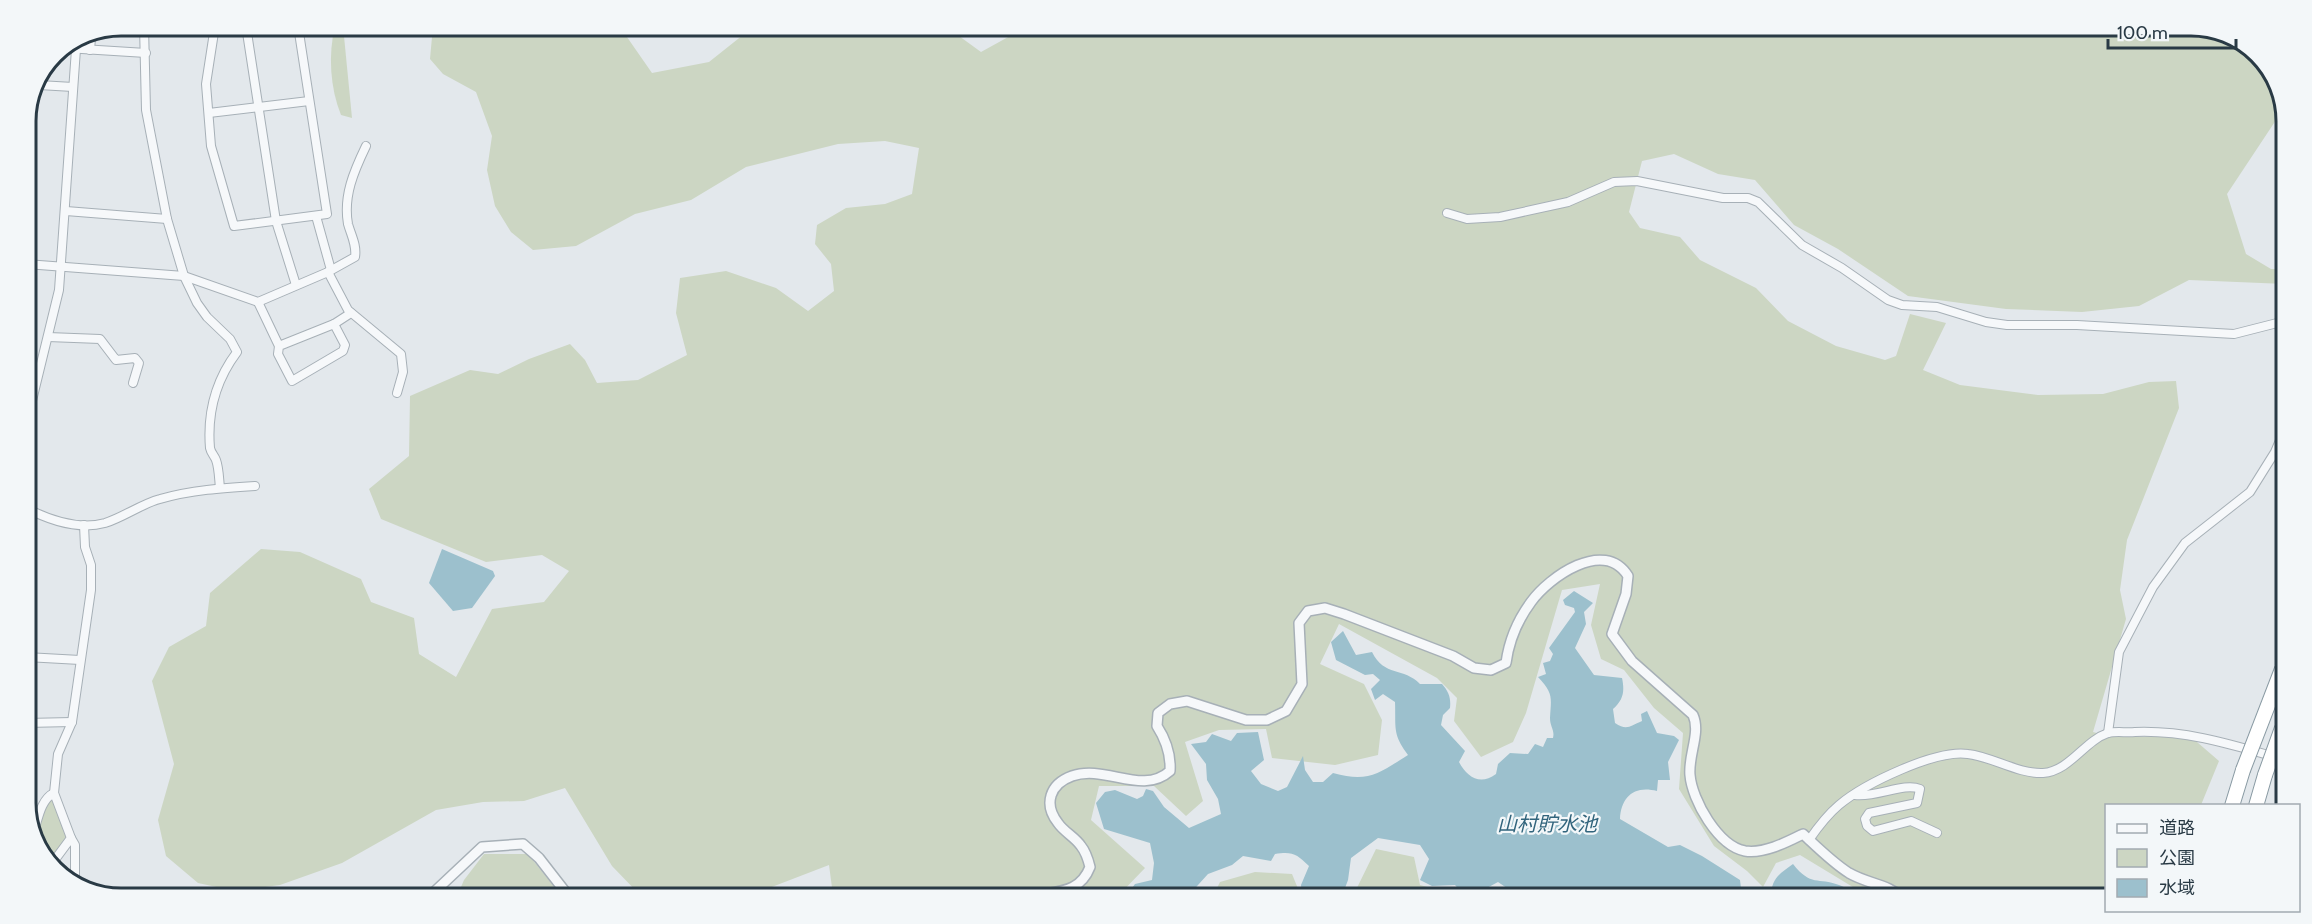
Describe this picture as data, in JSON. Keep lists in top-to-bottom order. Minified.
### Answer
{"water":["山村貯水池"],"legend":["道路","公園","水域"],"scale_bar":"100 m"}
